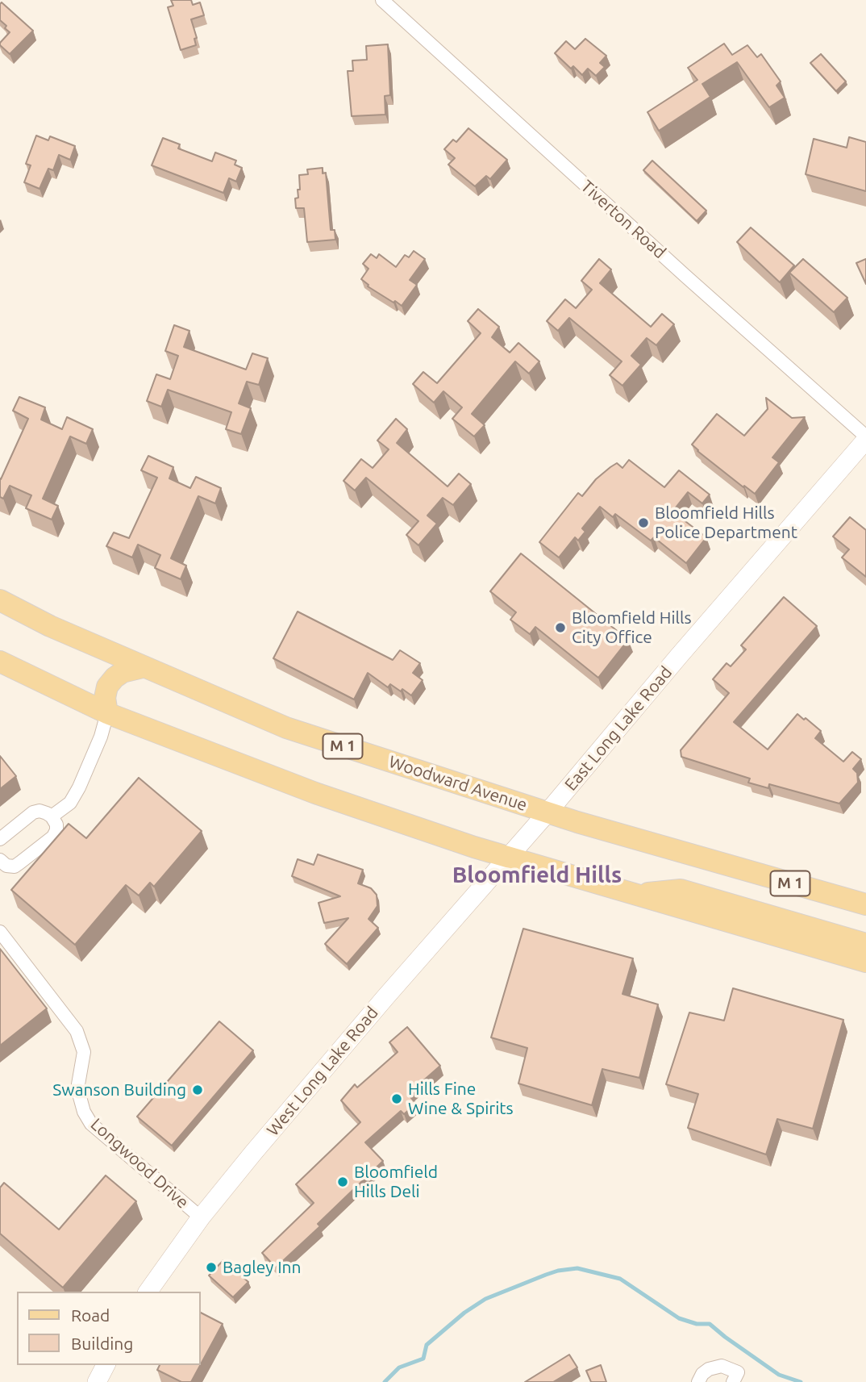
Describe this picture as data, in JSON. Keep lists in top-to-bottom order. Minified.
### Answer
{"streets":{"main road":["East Long Lake Road","M 1","Woodward Avenue","West Long Lake Road"],"street":["Tiverton Road","Longwood Drive"]},"crossings":[["Tiverton Road","East Long Lake Road"],["East Long Lake Road","Woodward Avenue"],["East Long Lake Road","West Long Lake Road"],["West Long Lake Road","Longwood Drive"]],"districts":["Bloomfield Hills"],"places":["Bloomfield Hills Police Department","Bloomfield Hills City Office","Swanson Building","Hills Fine Wine & Spirits","Bloomfield Hills Deli","Bagley Inn"],"legend":["Road","Building"]}
